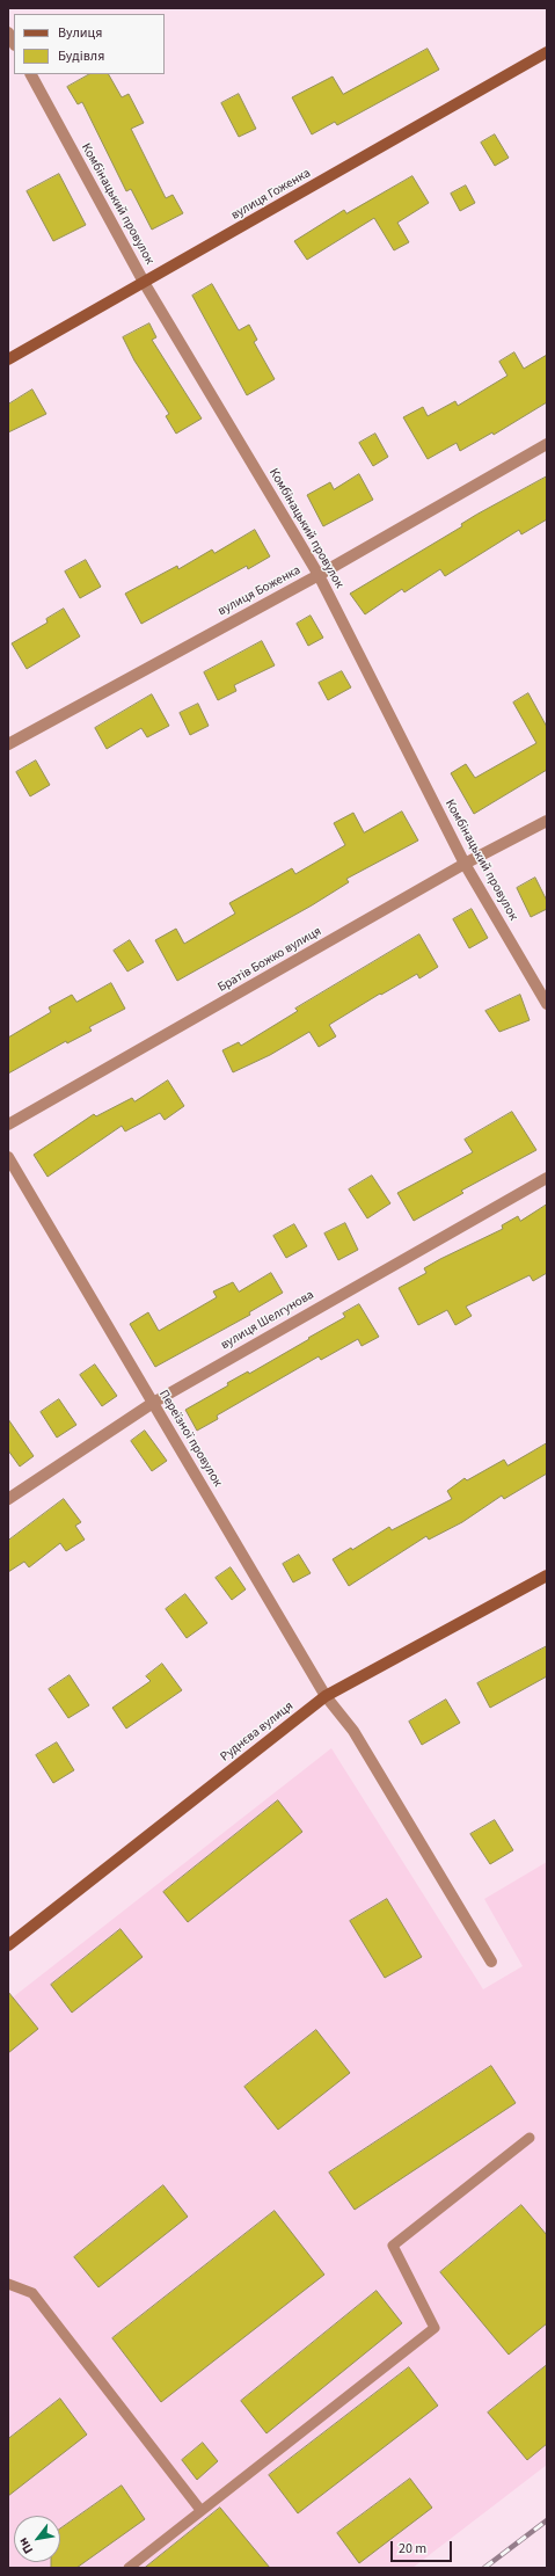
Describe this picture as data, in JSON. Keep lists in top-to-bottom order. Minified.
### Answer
{"streets":{"street":["вулиця Гоженка","Комбінацький провулок","вулиця Боженка","Братів Божко вулиця","вулиця Шелгунова","Переїзної провулок","Руднєва вулиця"]},"crossings":[["вулиця Гоженка","Комбінацький провулок"],["Комбінацький провулок","вулиця Боженка"],["Комбінацький провулок","Братів Божко вулиця"],["вулиця Шелгунова","Переїзної провулок"],["Переїзної провулок","Руднєва вулиця"]],"legend":["Вулиця","Будівля"],"scale_bar":"20 m","north":"bottom left"}
